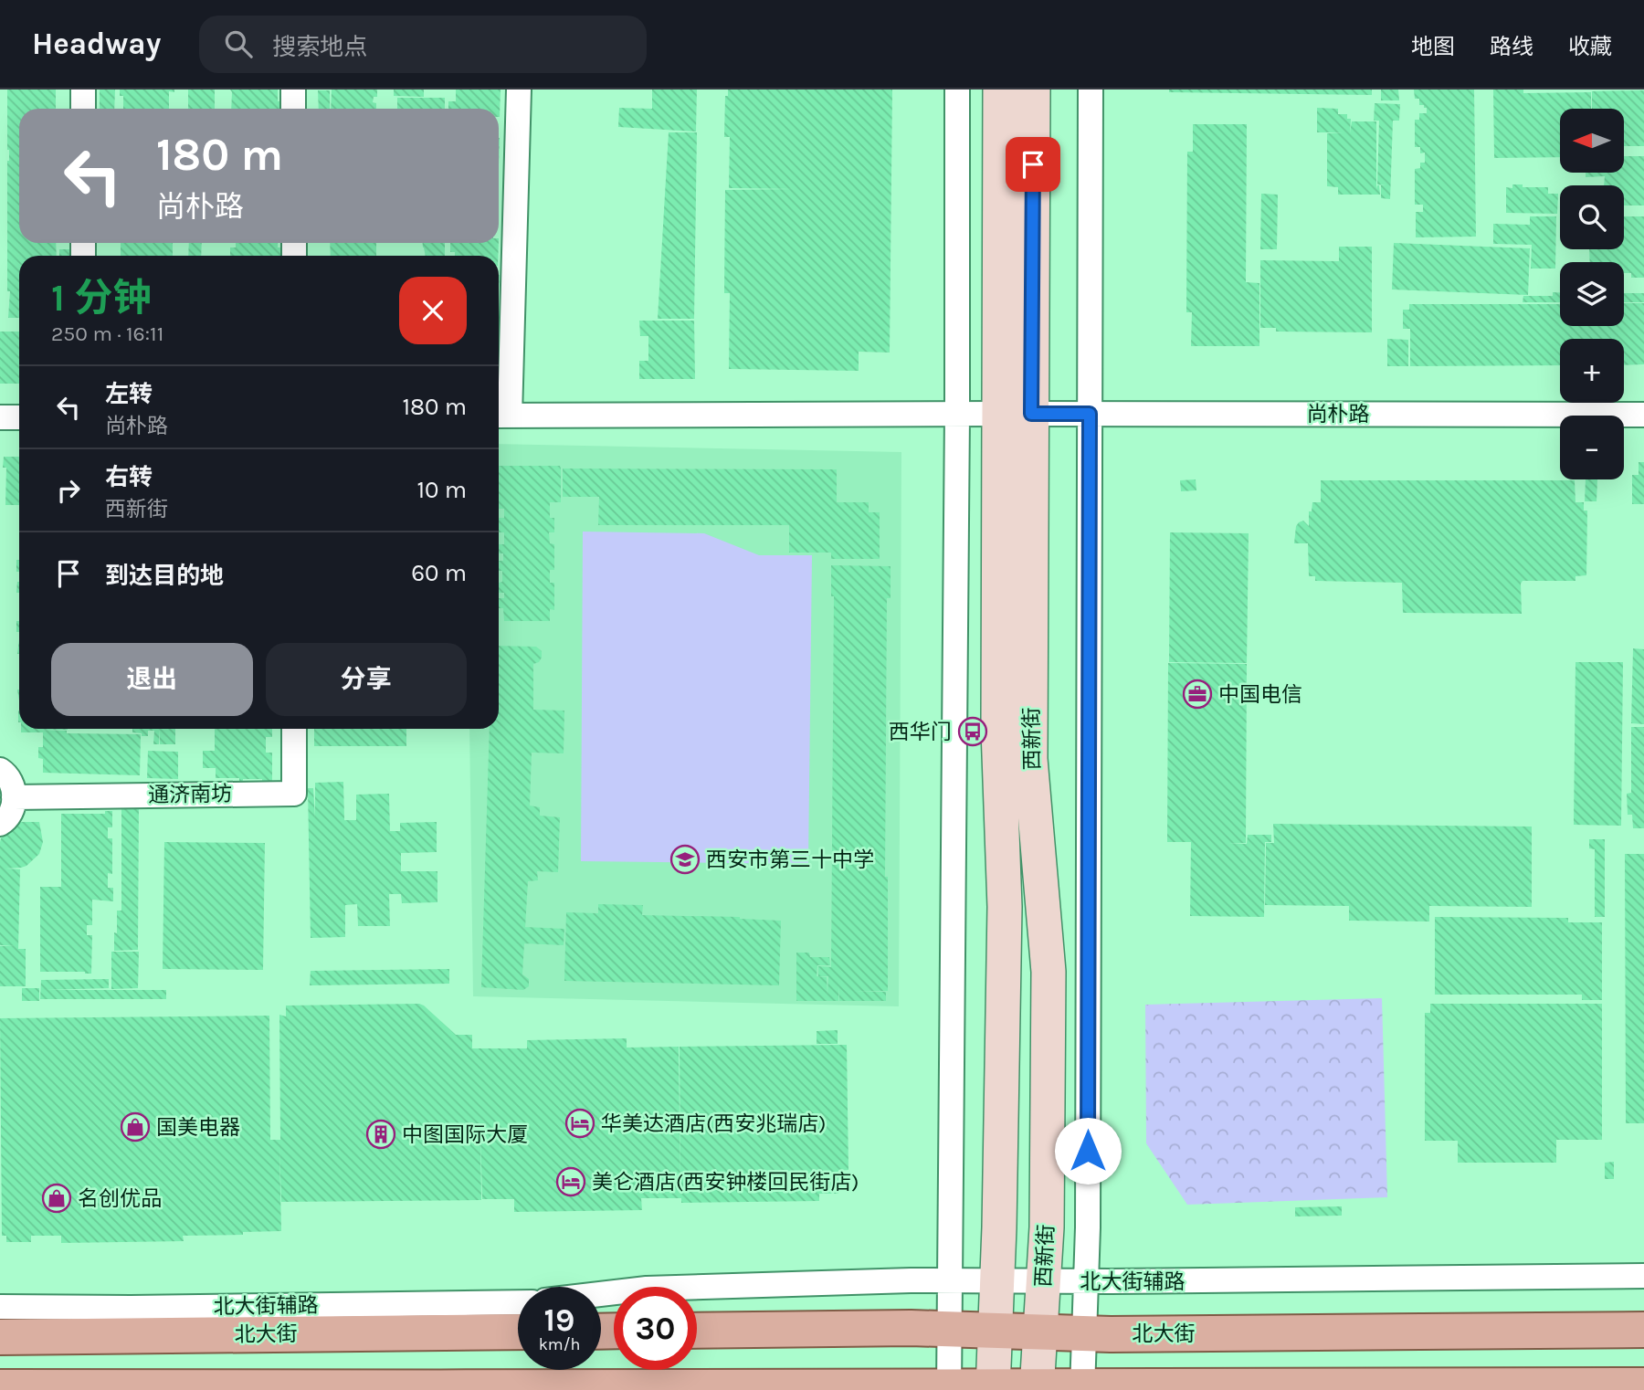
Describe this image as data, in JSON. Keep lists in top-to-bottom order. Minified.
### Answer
{"streets":{"main road":["西新街","北大街"],"street":["尚朴路","通济南坊","北大街辅路"]},"crossings":[["尚朴路","西新街"],["西新街","北大街辅路"],["西新街","北大街"]],"places":{"office":["中国电信"],"bus stop":["西华门"],"school or university":["西安市第三十中学"],"hotel":["华美达酒店(西安兆瑞店)","美仑酒店(西安钟楼回民街店)"],"shop":["国美电器","名创优品"],"building":["中图国际大厦"]},"north":"left","page":{"header":"Headway","search":"搜索地点","nav":["地图","路线","收藏"],"map_buttons":["+","−"],"turn":["180 m","尚朴路"],"heading":["1 分钟","250 m · 16:11"],"list":[{"name":"左转","note":"尚朴路","value":"180 m"},{"name":"右转","note":"西新街","value":"10 m"},{"name":"到达目的地","value":"60 m"}],"buttons":["退出","分享"],"speed":"19 km/h","limit":"30"}}
